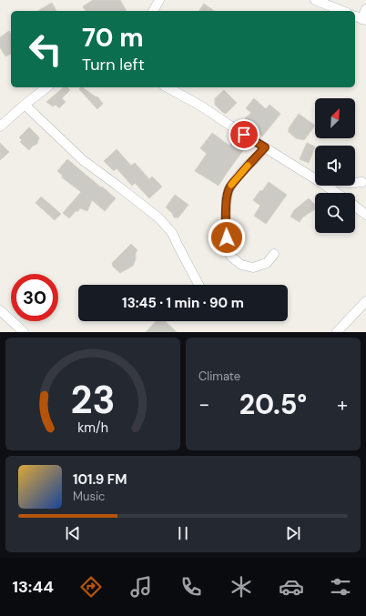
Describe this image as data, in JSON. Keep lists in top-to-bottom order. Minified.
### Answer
{"north":"top right","page":{"turn":["70 m","Turn left"],"limit":"30","trip":"13:45 · 1 min · 90 m","tile":"Climate","heat":["−","20.5°","+"],"song":["101.9 FM","Music"],"tabs":"13:44","gauge":["23","km/h"]}}
